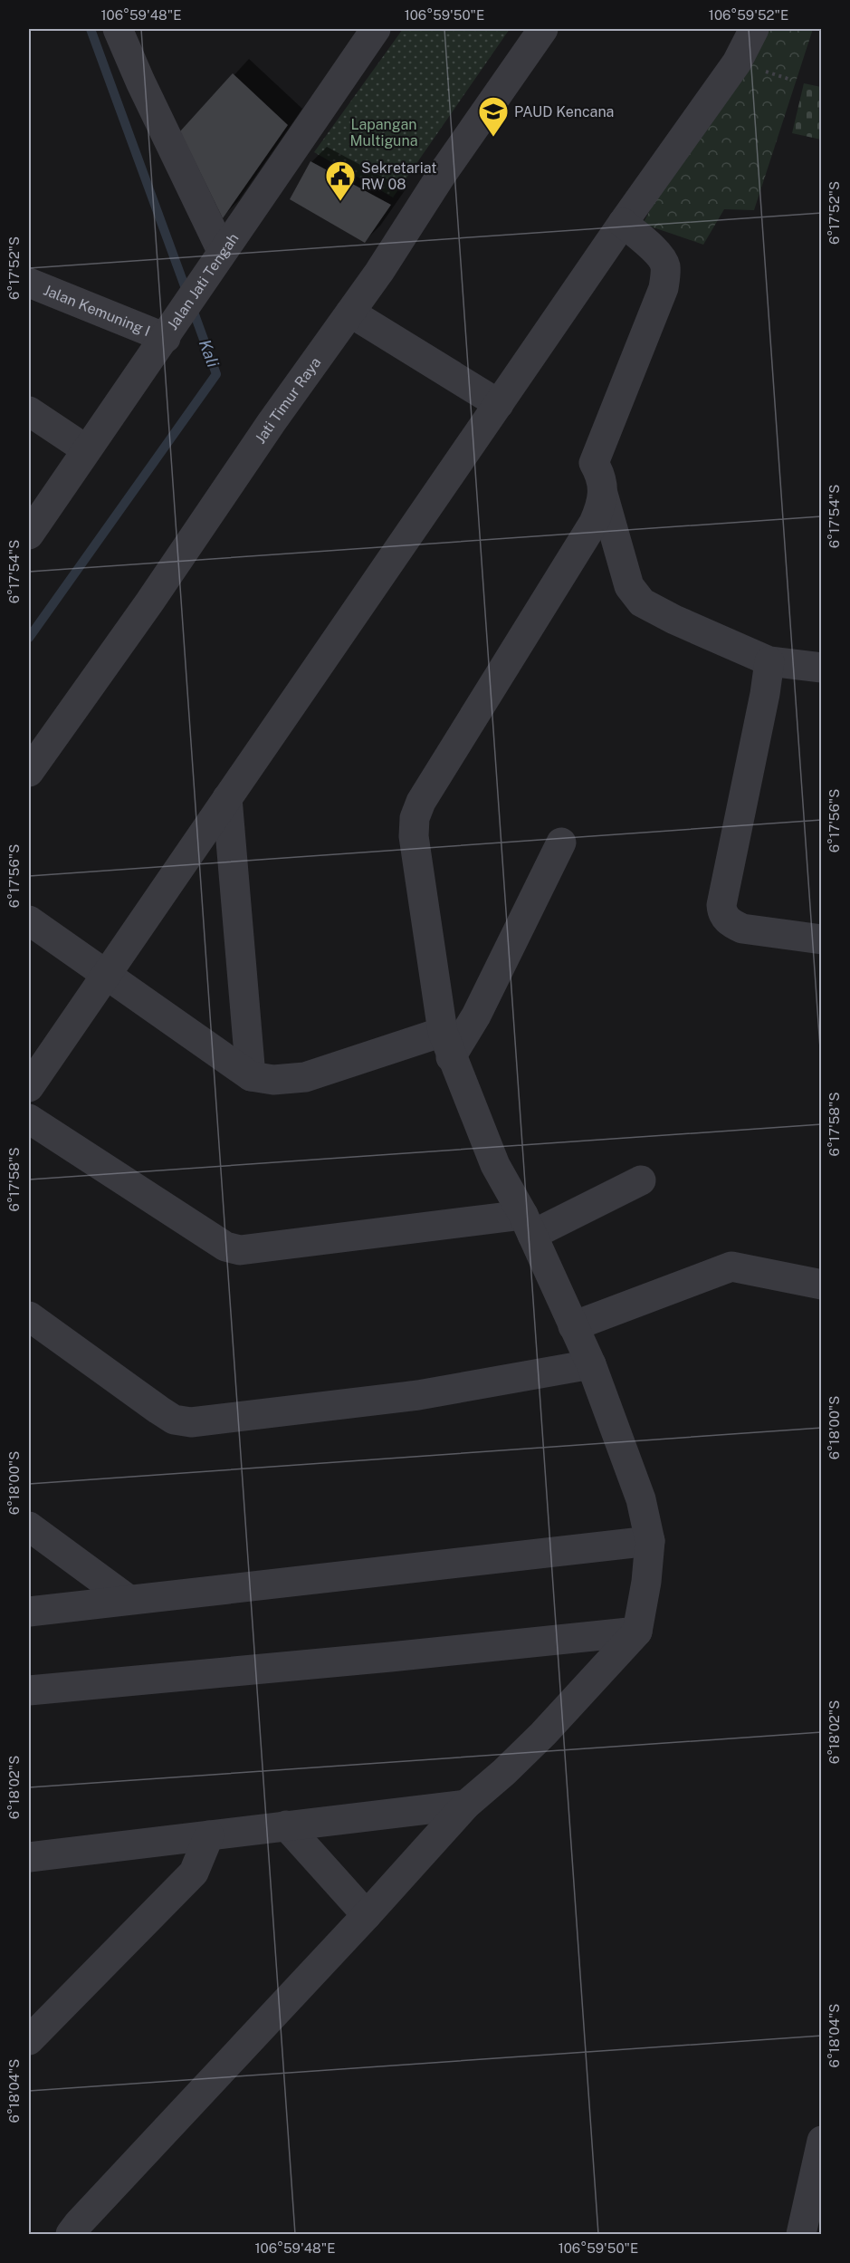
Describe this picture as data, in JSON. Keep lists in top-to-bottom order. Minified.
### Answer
{"streets":{"street":["Jalan Jati Tengah","Jalan Kemuning I","Jati Timur Raya"]},"crossings":[["Jalan Jati Tengah","Jalan Kemuning I"]],"water":["Kali"],"parks":["Lapangan Multiguna"],"places":{"school or university":["PAUD Kencana"],"public building":["Sekretariat RW 08"]},"coordinates":["106°59'48\"E","106°59'50\"E","106°59'52\"E","6°17'52\"S","6°17'54\"S","6°17'56\"S","6°17'58\"S","6°18'00\"S","6°18'02\"S","6°18'04\"S"]}
